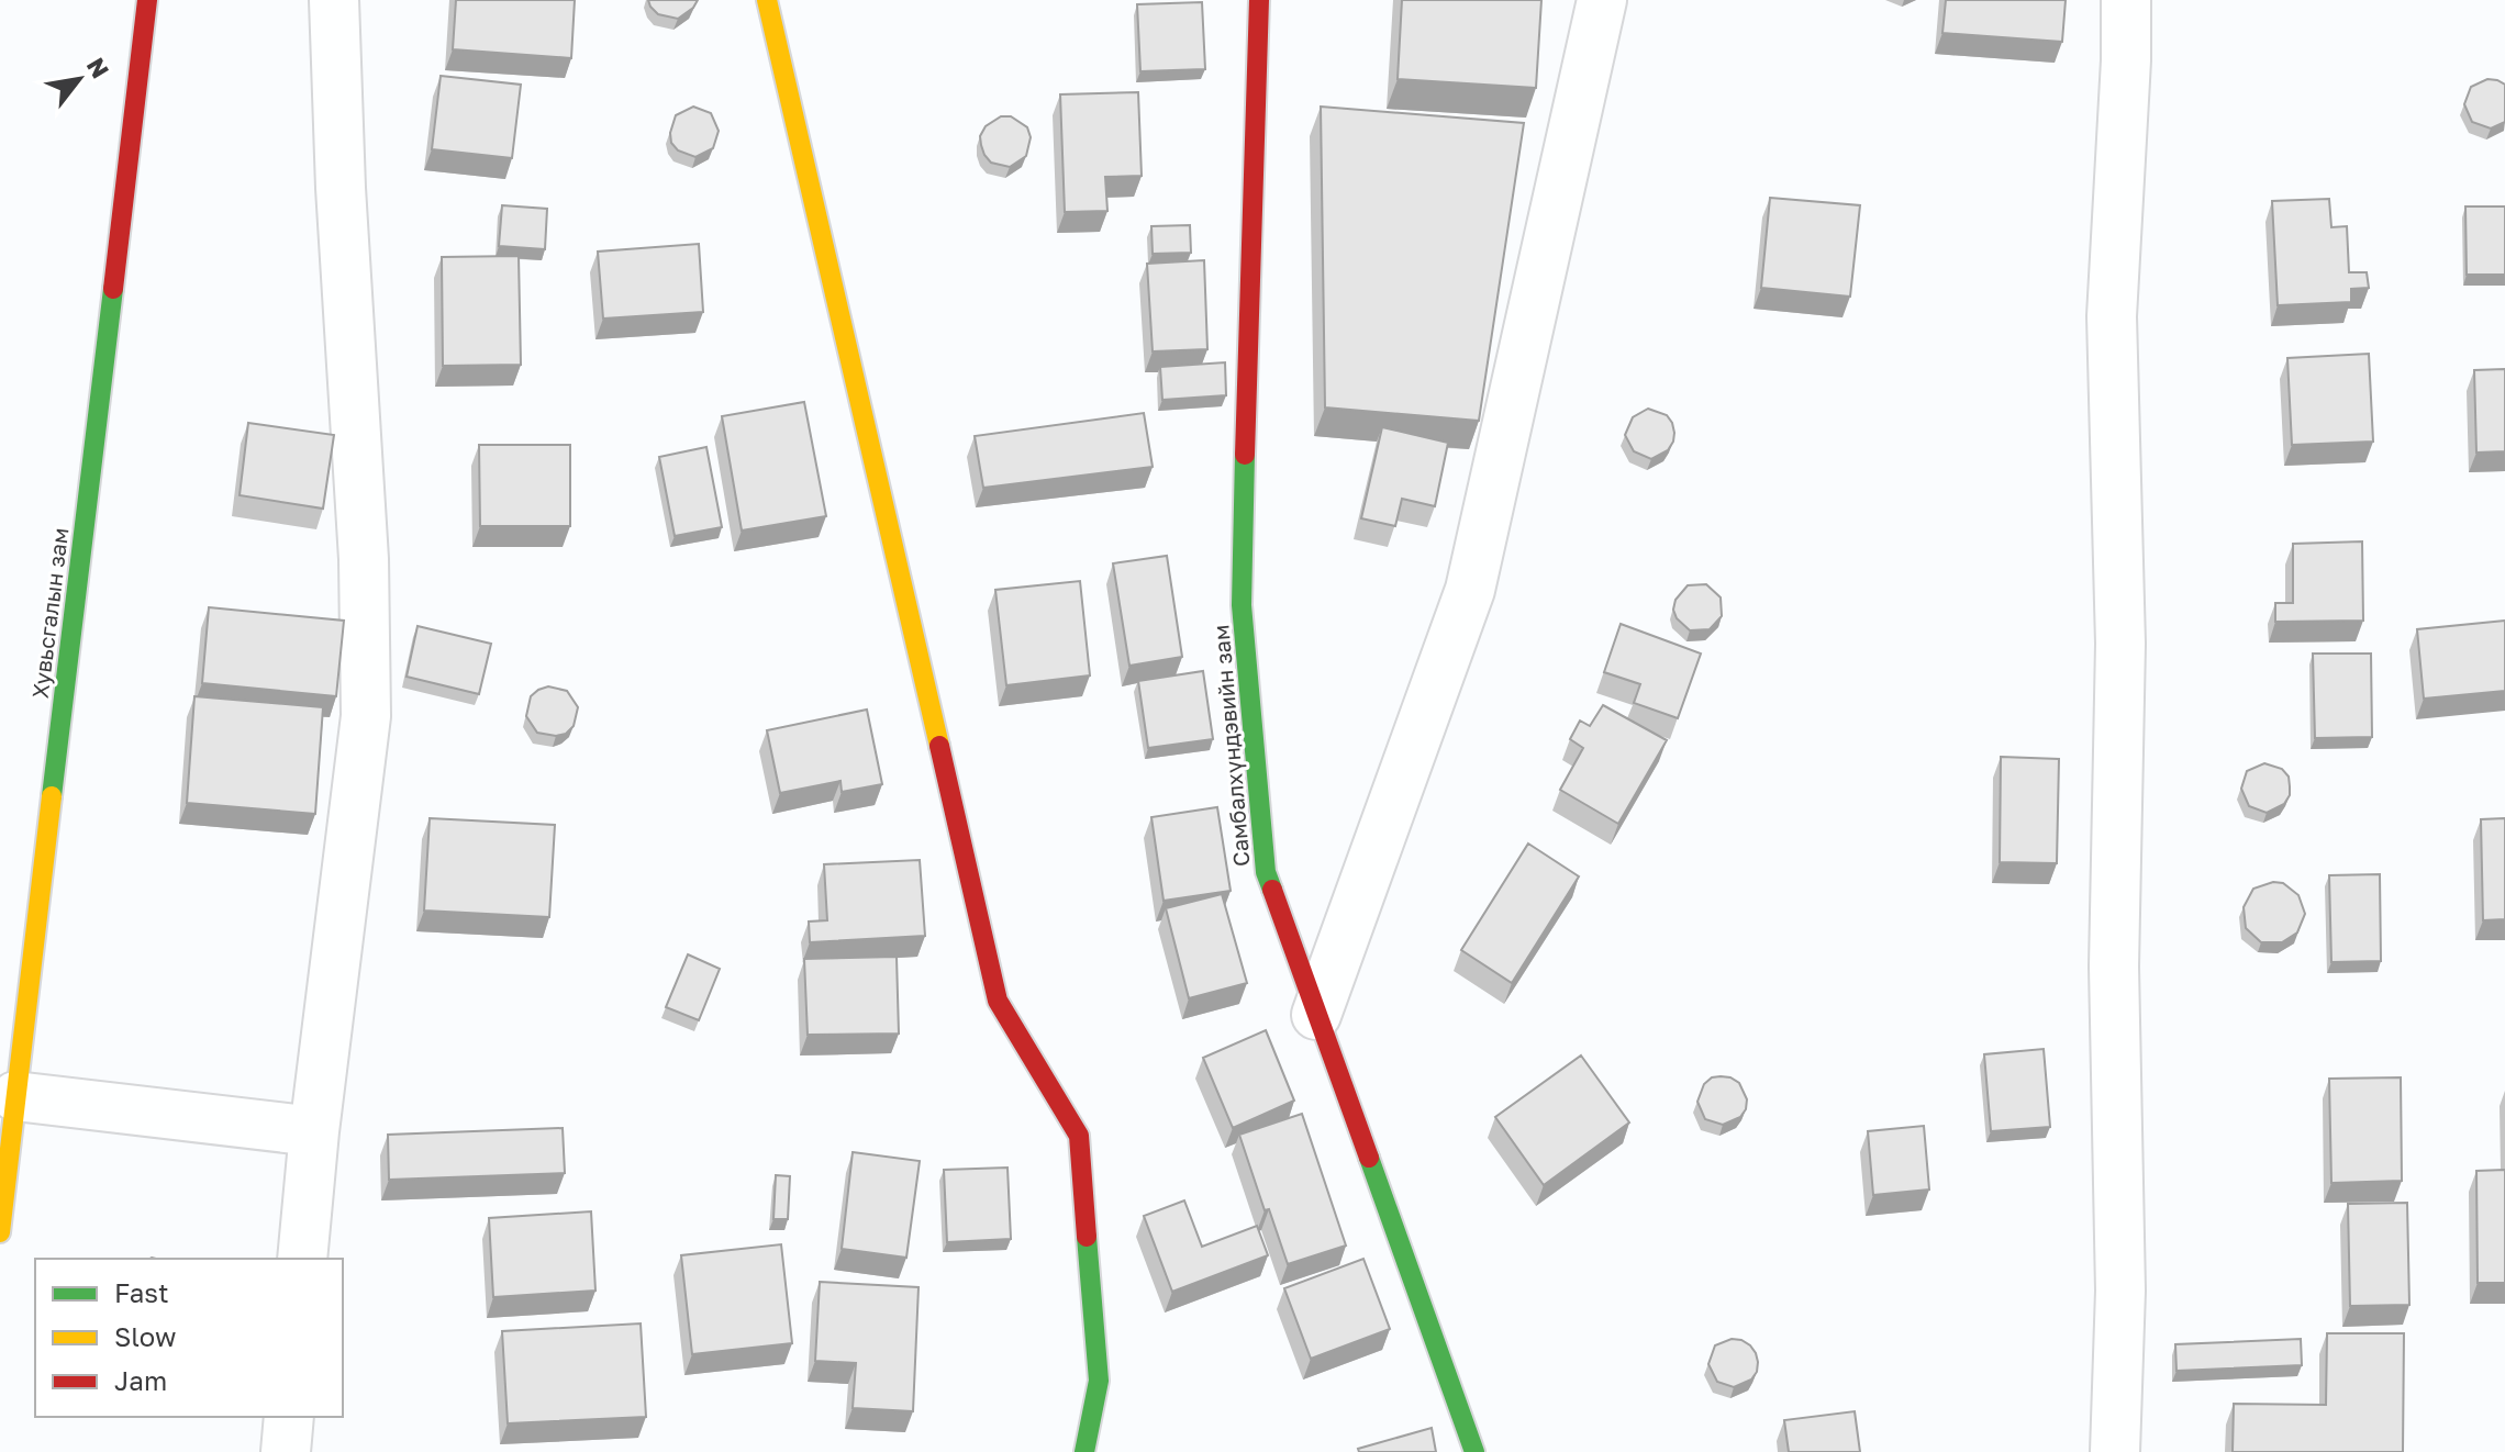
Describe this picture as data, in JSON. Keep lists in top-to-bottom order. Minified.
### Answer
{"streets":{"street":["Хувьсгалын зам","Самбалхүндэвийн зам"]},"legend":["Fast","Slow","Jam"],"north":"top right"}
